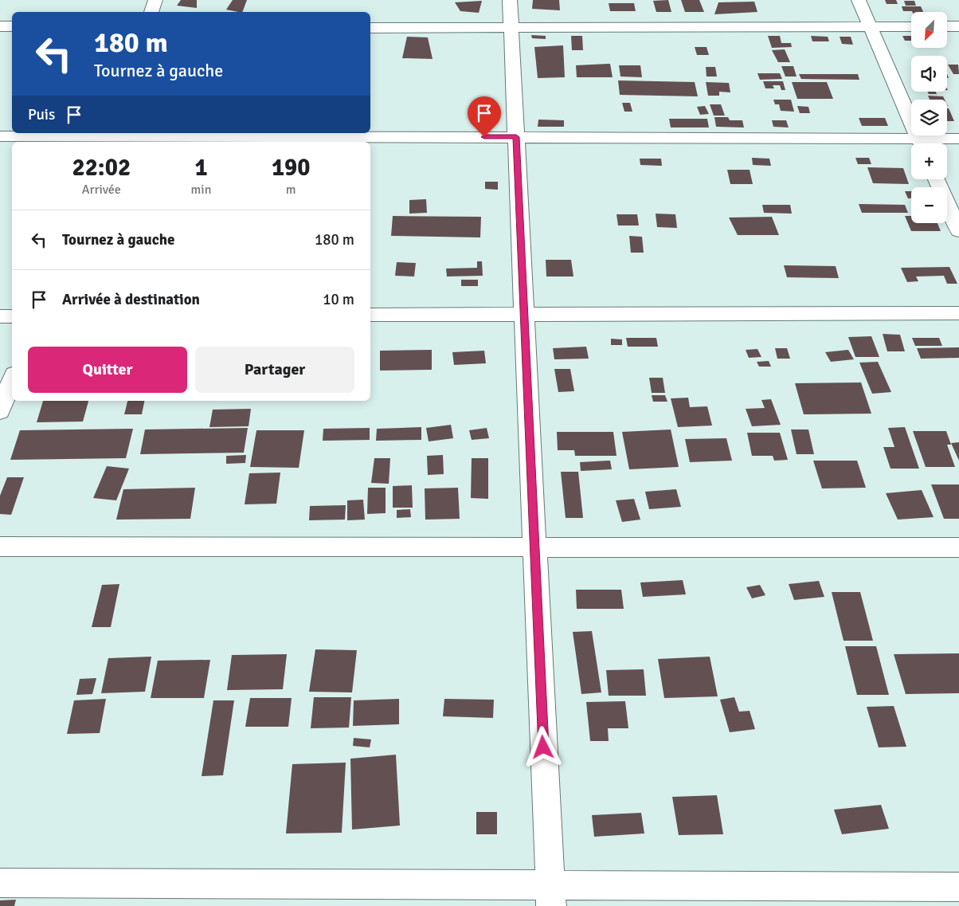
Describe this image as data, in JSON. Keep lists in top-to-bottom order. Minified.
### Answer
{"north":"bottom left","page":{"map_buttons":["+","−"],"turn":["180 m","Tournez à gauche"],"then":"Puis","eta":["22:02","Arrivée","1","min","190","m"],"list":[{"name":"Tournez à gauche","value":"180 m"},{"name":"Arrivée à destination","value":"10 m"}],"buttons":["Quitter","Partager"]}}
